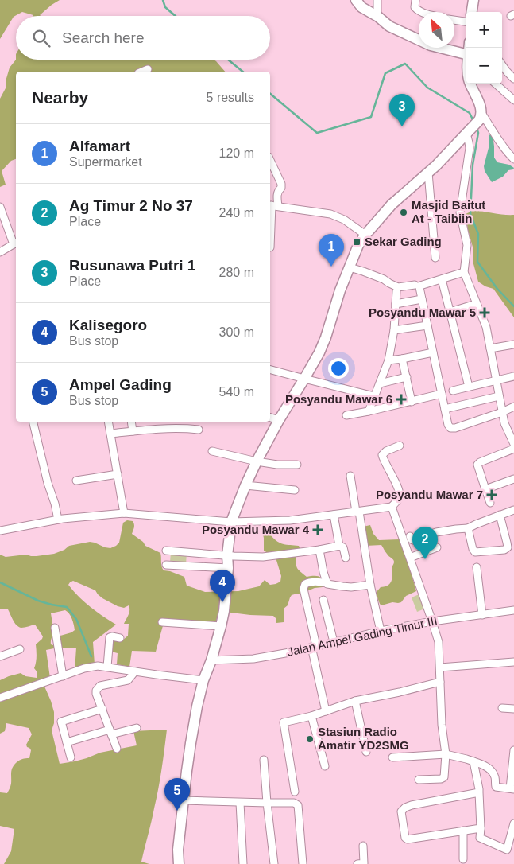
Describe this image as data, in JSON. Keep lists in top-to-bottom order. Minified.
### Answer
{"streets":{"street":["Jalan Ampel Gading Timur III"]},"places":{"other":["Masjid Baitut At - Taibiin","Stasiun Radio Amatir YD2SMG"],"transit":["Sekar Gading"],"health":["Posyandu Mawar 5","Posyandu Mawar 6","Posyandu Mawar 7","Posyandu Mawar 4"]},"north":"top left","page":{"map_buttons":["+","−"],"search":"Search here","heading":["Nearby","5 results"],"pins":["3","1","2","4","5"],"list":[{"mark":"1","name":"Alfamart","note":"Supermarket","value":"120 m"},{"mark":"2","name":"Ag Timur 2 No 37","note":"Place","value":"240 m"},{"mark":"3","name":"Rusunawa Putri 1","note":"Place","value":"280 m"},{"mark":"4","name":"Kalisegoro","note":"Bus stop","value":"300 m"},{"mark":"5","name":"Ampel Gading","note":"Bus stop","value":"540 m"}]}}
